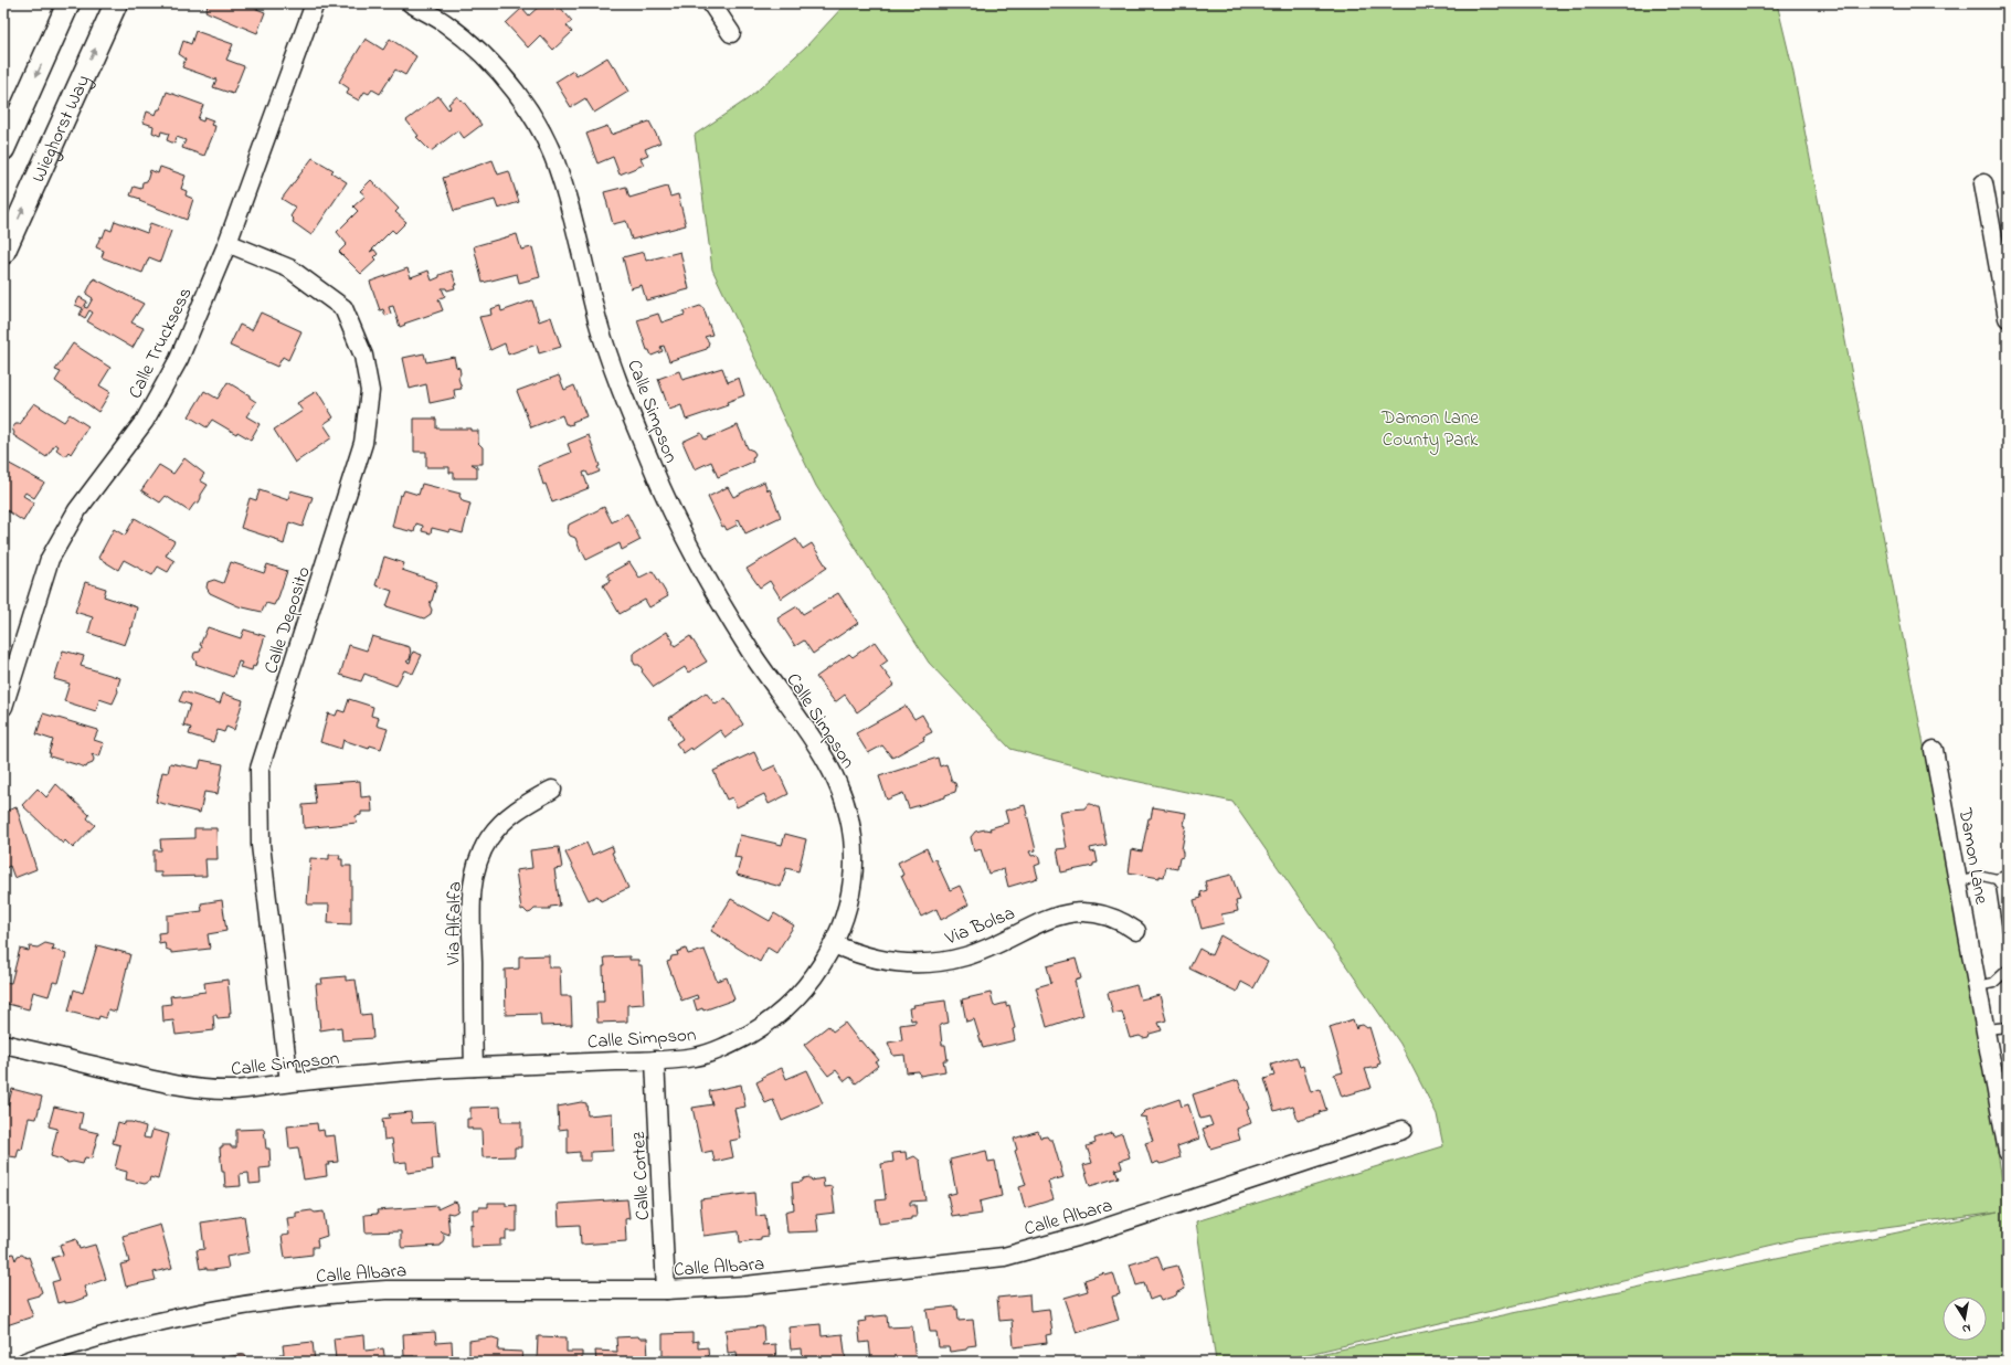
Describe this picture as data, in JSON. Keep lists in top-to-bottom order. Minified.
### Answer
{"streets":{"street":["Wieghorst Way","Calle Trucksess","Calle Simpson","Calle Deposito","Damon Lane","Via Alfalfa","Via Bolsa","Calle Cortez","Calle Albara"]},"crossings":[["Calle Trucksess","Calle Deposito"],["Calle Simpson","Calle Deposito"],["Calle Simpson","Via Alfalfa"],["Calle Simpson","Via Bolsa"],["Calle Simpson","Calle Cortez"],["Calle Cortez","Calle Albara"]],"parks":["Damon Lane County Park"],"north":"bottom"}
